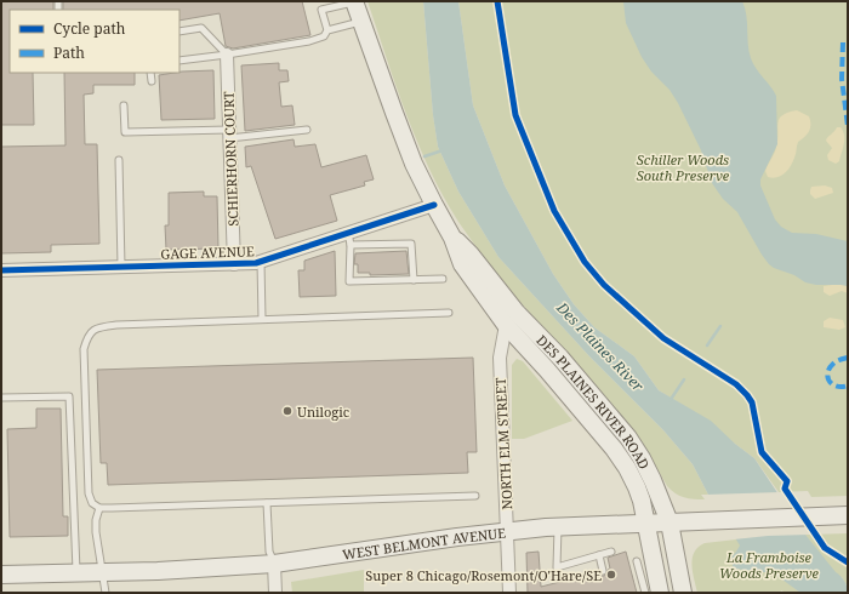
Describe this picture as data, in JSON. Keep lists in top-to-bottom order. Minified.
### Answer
{"streets":{"main road":["DES PLAINES RIVER ROAD","WEST BELMONT AVENUE"],"street":["SCHIERHORN COURT","GAGE AVENUE","NORTH ELM STREET"]},"crossings":[["SCHIERHORN COURT","GAGE AVENUE"],["GAGE AVENUE","DES PLAINES RIVER ROAD"],["DES PLAINES RIVER ROAD","NORTH ELM STREET"],["DES PLAINES RIVER ROAD","WEST BELMONT AVENUE"],["NORTH ELM STREET","WEST BELMONT AVENUE"]],"water":["Des Plaines River"],"parks":["Schiller Woods South Preserve","La Framboise Woods Preserve"],"places":["Unilogic","Super 8 Chicago/Rosemont/O'Hare/SE"],"legend":["Cycle path","Path"]}
